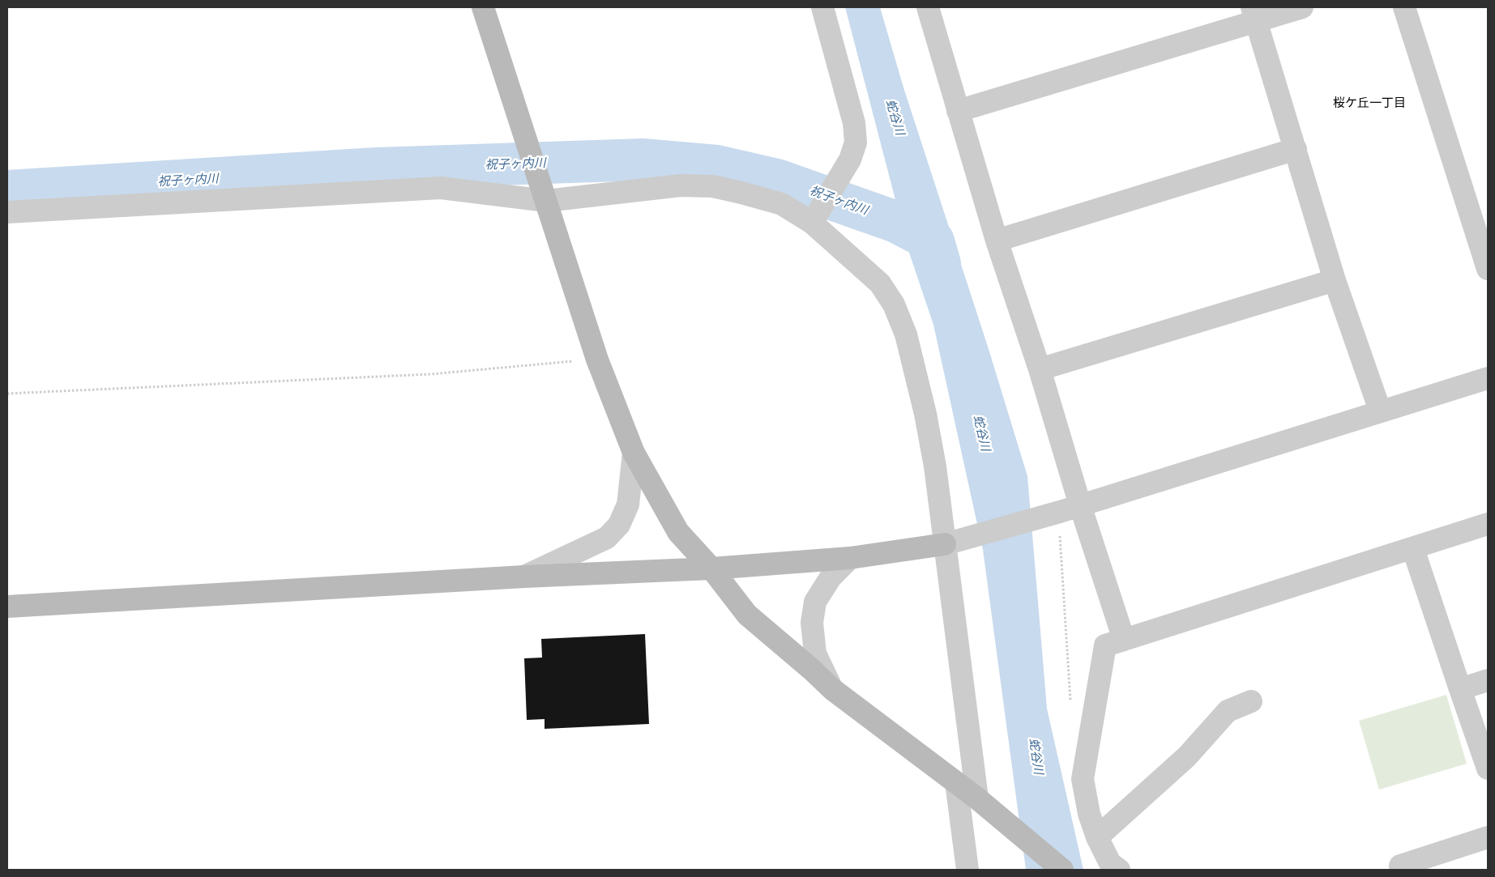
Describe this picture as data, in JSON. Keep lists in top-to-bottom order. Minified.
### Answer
{"districts":["桜ケ丘一丁目"],"water":["蛇谷川","祝子ヶ内川"]}
